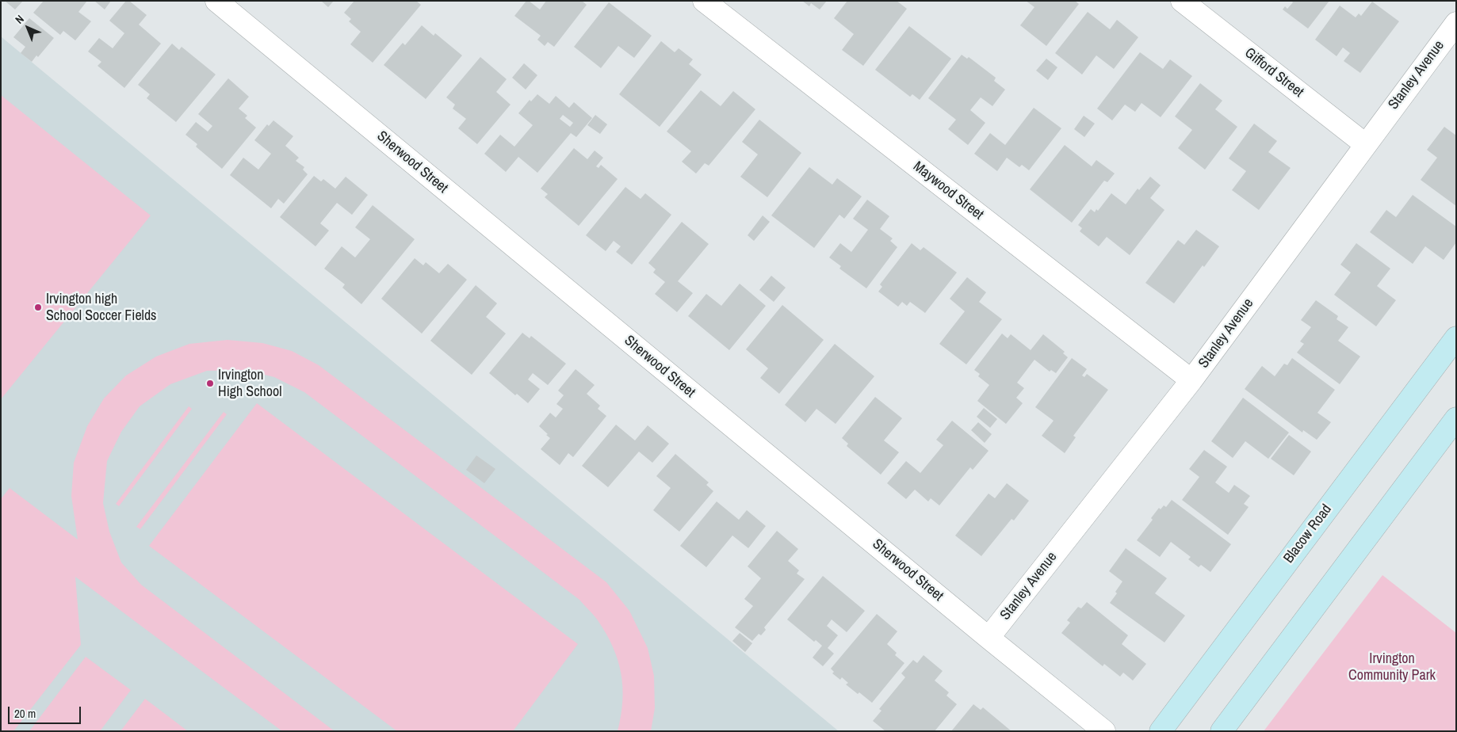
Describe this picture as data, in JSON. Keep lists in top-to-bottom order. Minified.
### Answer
{"streets":{"main road":["Blacow Road"],"street":["Gifford Street","Stanley Avenue","Sherwood Street","Maywood Street"]},"crossings":[["Gifford Street","Stanley Avenue"],["Stanley Avenue","Sherwood Street"],["Stanley Avenue","Maywood Street"]],"parks":["Irvington Community Park"],"places":["Irvington high School Soccer Fields","Irvington High School"],"scale_bar":"20 m","north":"top left"}
